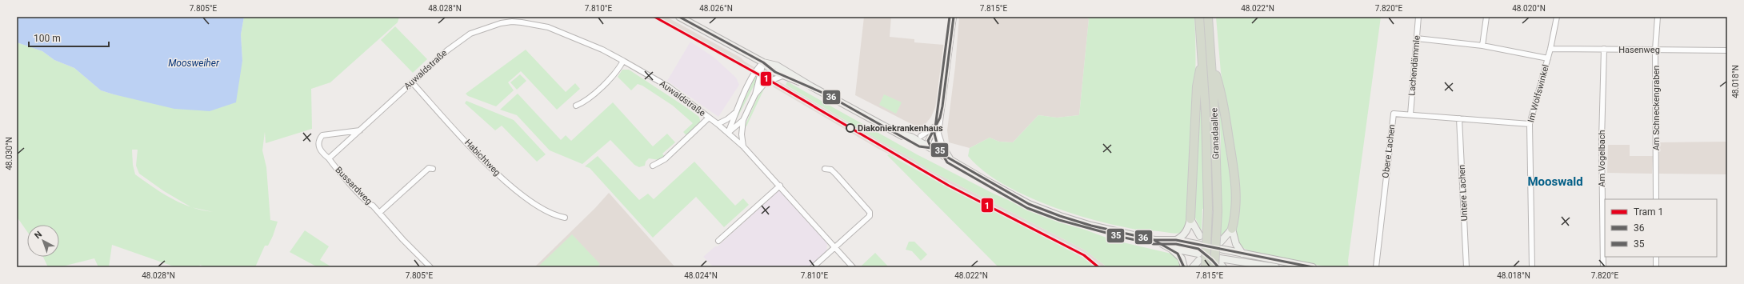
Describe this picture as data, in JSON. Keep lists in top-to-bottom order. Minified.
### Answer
{"streets":{"highway":["Granadaallee"],"street":["Hasenweg","Lachendämmle","Auwaldstraße","Im Wolfswinkel","Am Schneckengraben","Obere Lachen","Habichtweg","Am Vogelbach","Bussardweg","Untere Lachen"]},"crossings":[["Hasenweg","Im Wolfswinkel"],["Hasenweg","Am Schneckengraben"],["Hasenweg","Am Vogelbach"],["Lachendämmle","Obere Lachen"],["Auwaldstraße","Habichtweg"],["Auwaldstraße","Bussardweg"],["Im Wolfswinkel","Obere Lachen"],["Obere Lachen","Untere Lachen"]],"districts":["Mooswald"],"water":["Moosweiher"],"places":["Diakoniekrankenhaus"],"lines":["tram line 1","transit line 36","transit line 35"],"legend":["Tram 1","36","35"],"scale_bar":"100 m","north":"top left","coordinates":["7.805°E","48.028°N","7.810°E","48.026°N","7.815°E","48.022°N","7.820°E","48.020°N","48.018°N","48.030°N","48.024°N"]}
